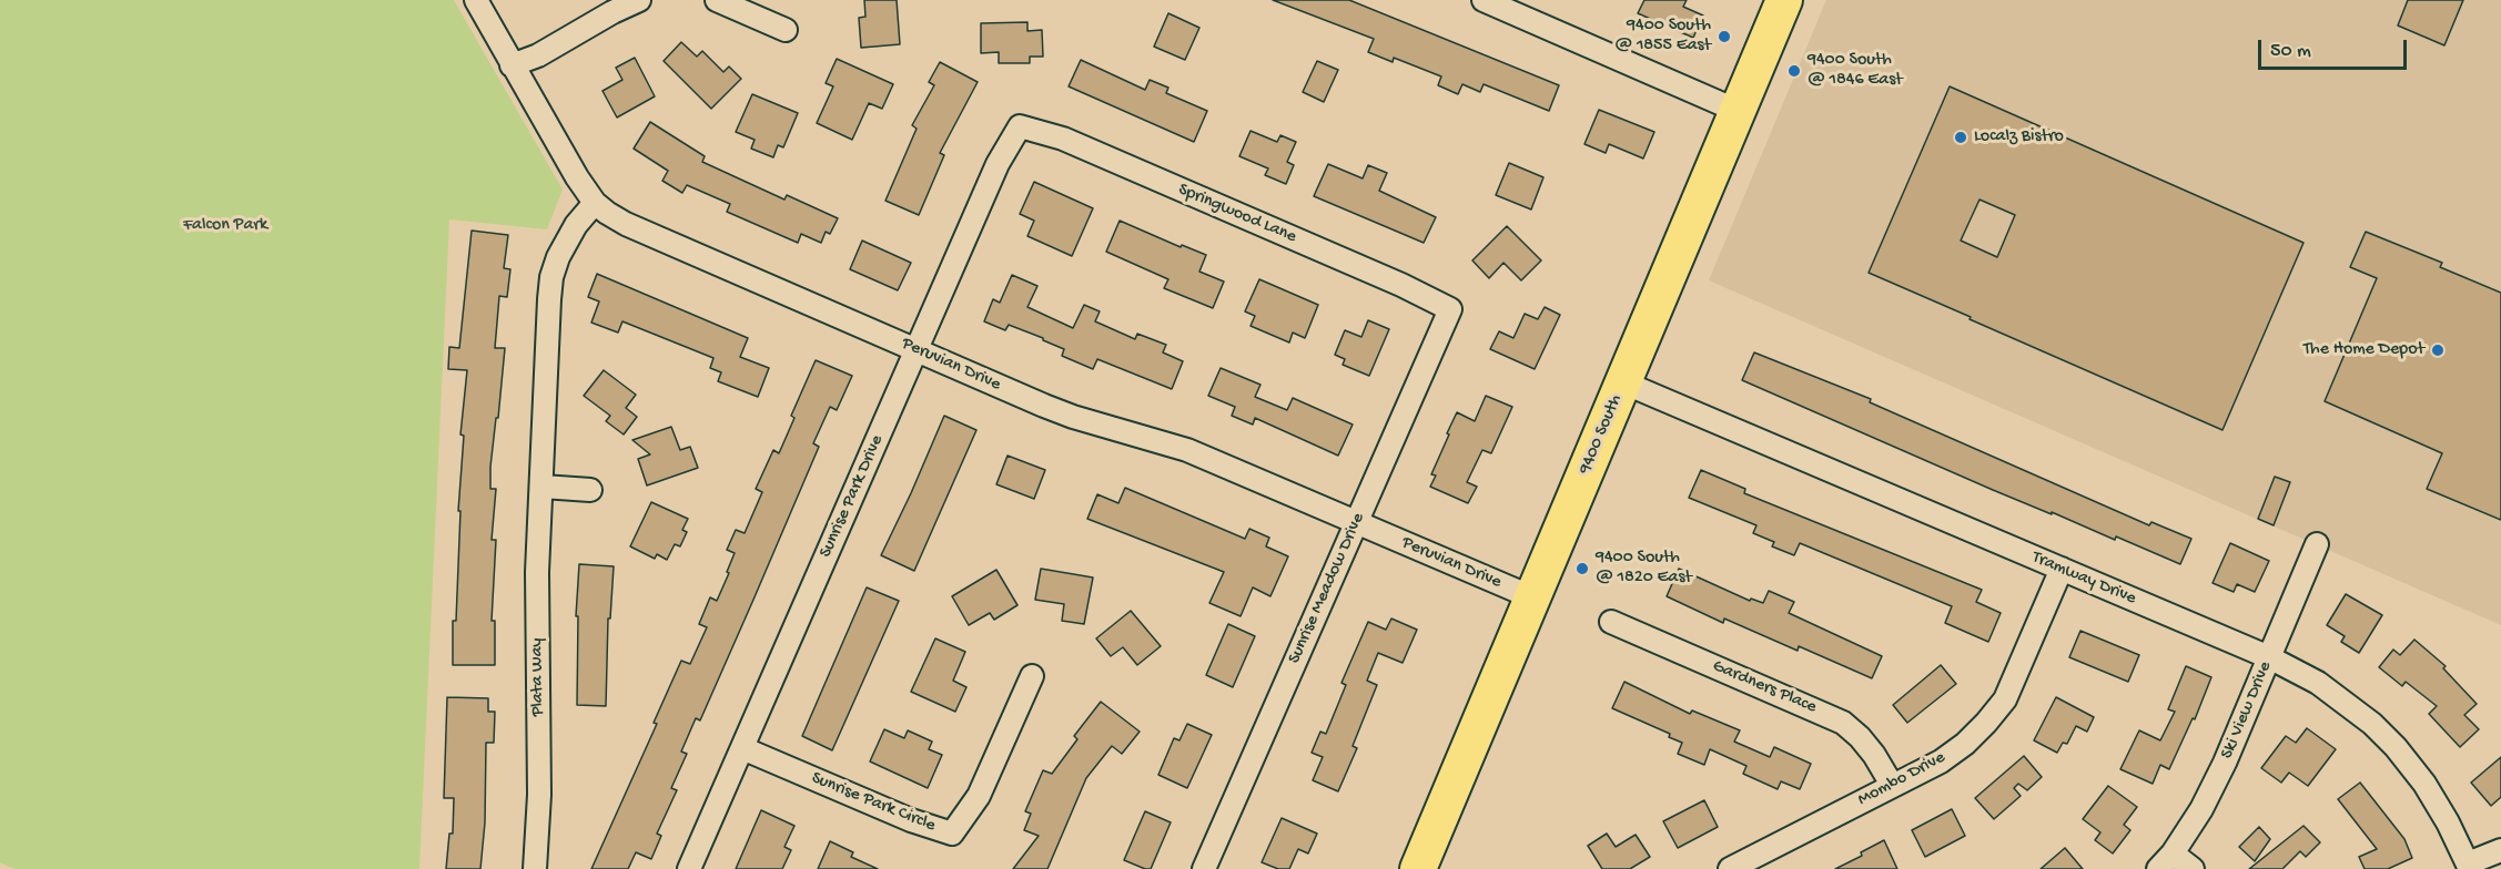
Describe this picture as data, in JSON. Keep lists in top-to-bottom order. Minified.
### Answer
{"streets":{"main road":["9400 South"],"street":["Springwood Lane","Peruvian Drive","Sunrise Park Drive","Tramway Drive","Sunrise Meadow Drive","Plata Way","Gardners Place","Ski View Drive","Mombo Drive","Sunrise Park Circle"]},"crossings":[["Springwood Lane","Sunrise Park Drive"],["Springwood Lane","Sunrise Meadow Drive"],["Peruvian Drive","9400 South"],["Peruvian Drive","Sunrise Park Drive"],["Peruvian Drive","Sunrise Meadow Drive"],["Peruvian Drive","Plata Way"],["9400 South","Tramway Drive"],["Sunrise Park Drive","Sunrise Park Circle"],["Tramway Drive","Ski View Drive"],["Tramway Drive","Mombo Drive"],["Gardners Place","Mombo Drive"]],"parks":["Falcon Park"],"places":["9400 South @ 1855 East","9400 South @ 1846 East","Localz Bistro","The Home Depot","9400 South @ 1820 East"],"scale_bar":"50 m"}
